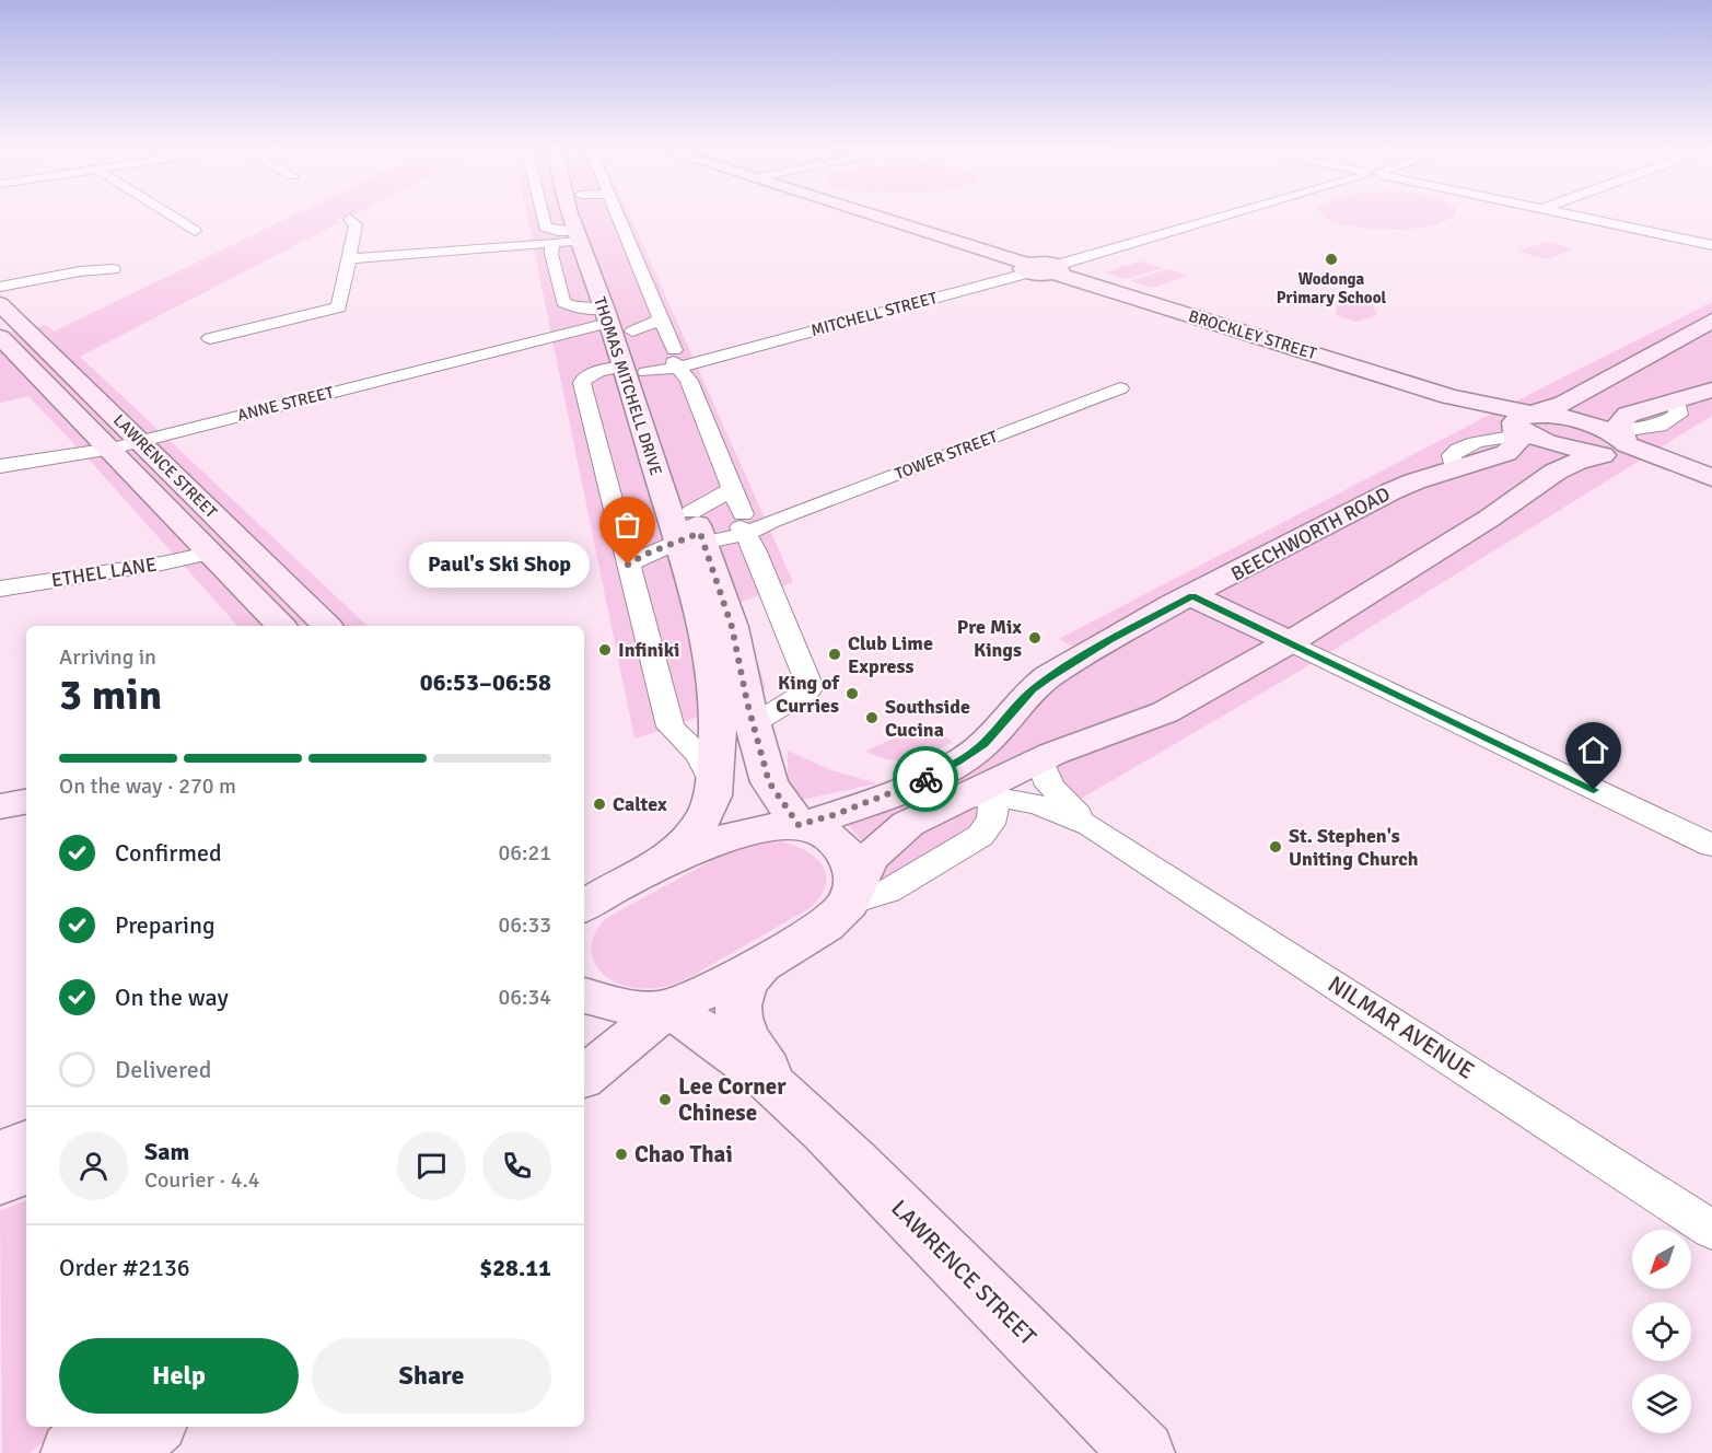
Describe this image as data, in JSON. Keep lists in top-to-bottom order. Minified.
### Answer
{"streets":{"main road":["BROCKLEY STREET","THOMAS MITCHELL DRIVE","LAWRENCE STREET","BEECHWORTH ROAD"],"street":["MITCHELL STREET","ANNE STREET","TOWER STREET","ETHEL LANE","NILMAR AVENUE"]},"crossings":[["MITCHELL STREET","BROCKLEY STREET"],["MITCHELL STREET","THOMAS MITCHELL DRIVE"],["MITCHELL STREET","ANNE STREET"],["BROCKLEY STREET","BEECHWORTH ROAD"],["THOMAS MITCHELL DRIVE","ANNE STREET"],["THOMAS MITCHELL DRIVE","TOWER STREET"],["THOMAS MITCHELL DRIVE","BEECHWORTH ROAD"],["ANNE STREET","LAWRENCE STREET"],["LAWRENCE STREET","ETHEL LANE"]],"places":["Wodonga Primary School","Paul's Ski Shop","Pre Mix Kings","Infiniki","Club Lime Express","King of Curries","Southside Cucina","Caltex","St. Stephen's Uniting Church","Lee Corner Chinese","Chao Thai"],"north":"bottom left","page":{"bubble":"Paul's Ski Shop","heading":["3 min","Arriving in","06:53–06:58"],"panel":["Sam","Courier · 4.4","Order #2136","$28.11"],"bar":"On the way · 270 m","list":[["Confirmed","06:21"],["Preparing","06:33"],["On the way","06:34"],"Delivered"],"buttons":["Help","Share"]}}
